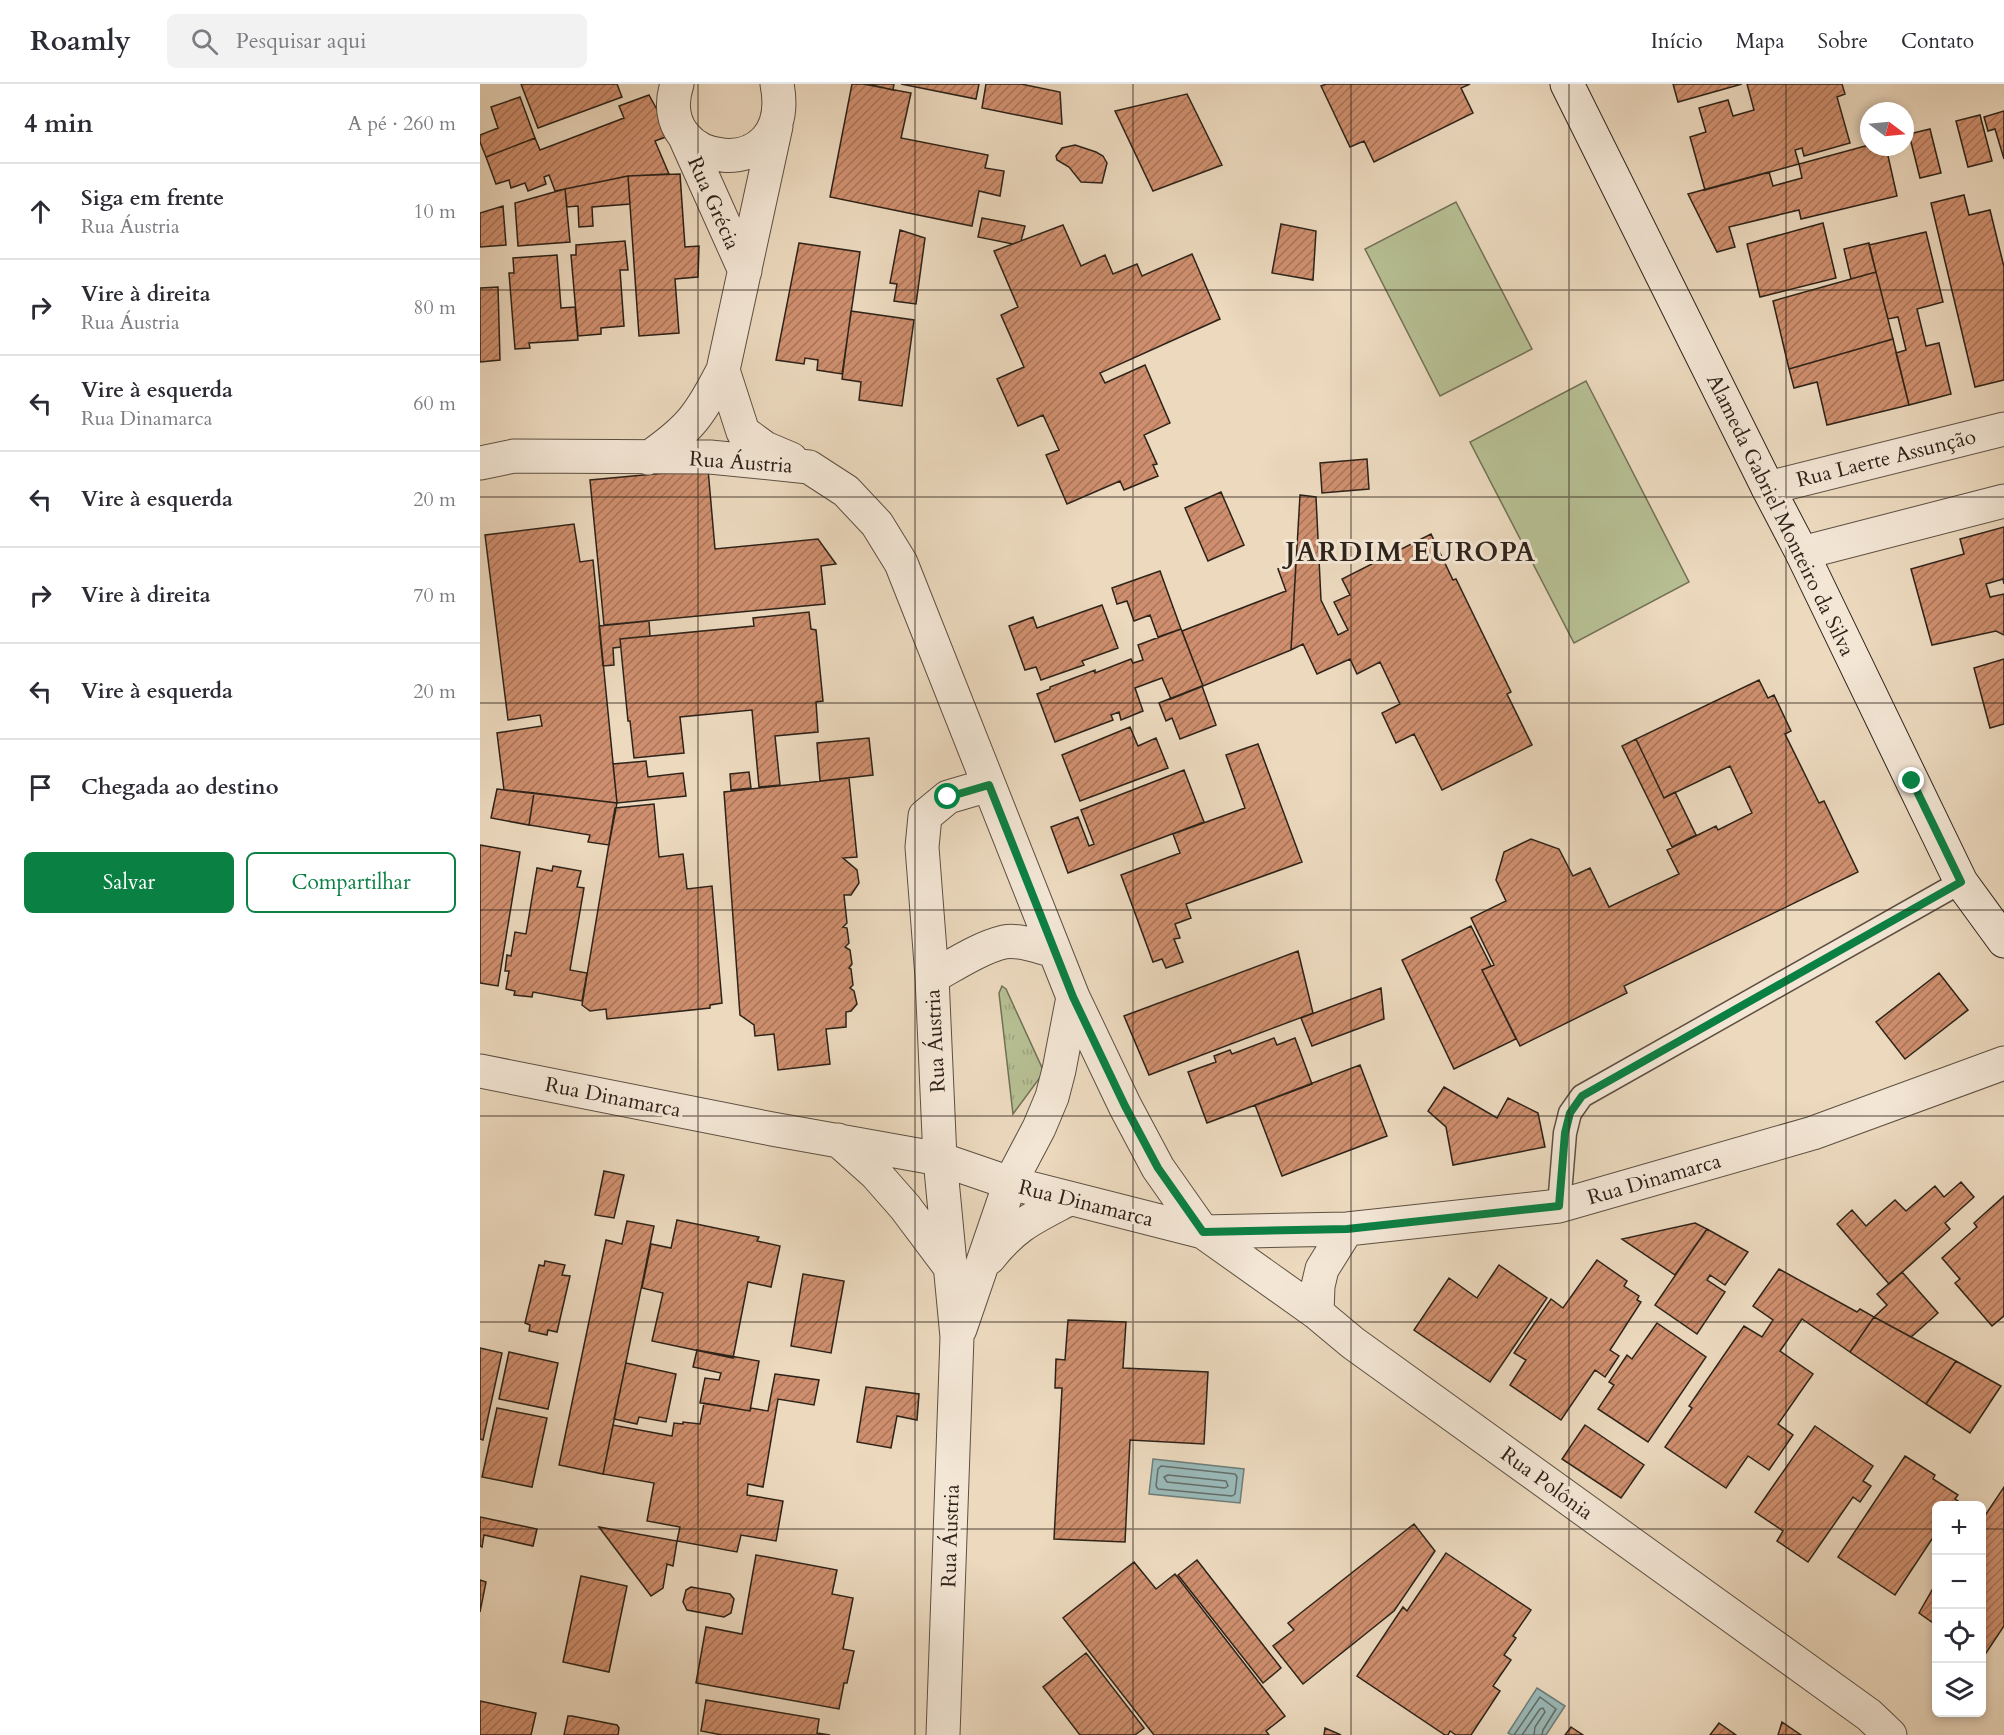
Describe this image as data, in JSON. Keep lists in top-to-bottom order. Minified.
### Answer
{"streets":{"street":["Rua Grécia","Rua Laerte Assunção","Rua Áustria","Alameda Gabriel Monteiro da Silva","Rua Dinamarca","Rua Polônia"]},"crossings":[["Rua Grécia","Rua Áustria"],["Rua Laerte Assunção","Alameda Gabriel Monteiro da Silva"],["Rua Áustria","Rua Dinamarca"],["Rua Áustria","Rua Polônia"],["Rua Dinamarca","Rua Polônia"]],"districts":["JARDIM EUROPA"],"north":"right","page":{"header":"Roamly","search":"Pesquisar aqui","nav":["Início","Mapa","Sobre","Contato"],"heading":["4 min","A pé · 260 m"],"list":[["Siga em frente","Rua Áustria","10 m"],["Vire à direita","Rua Áustria","80 m"],["Vire à esquerda","Rua Dinamarca","60 m"],["Vire à esquerda","20 m"],["Vire à direita","70 m"],["Vire à esquerda","20 m"],"Chegada ao destino"],"buttons":["Salvar","Compartilhar"],"map_buttons":["+","−"]}}
